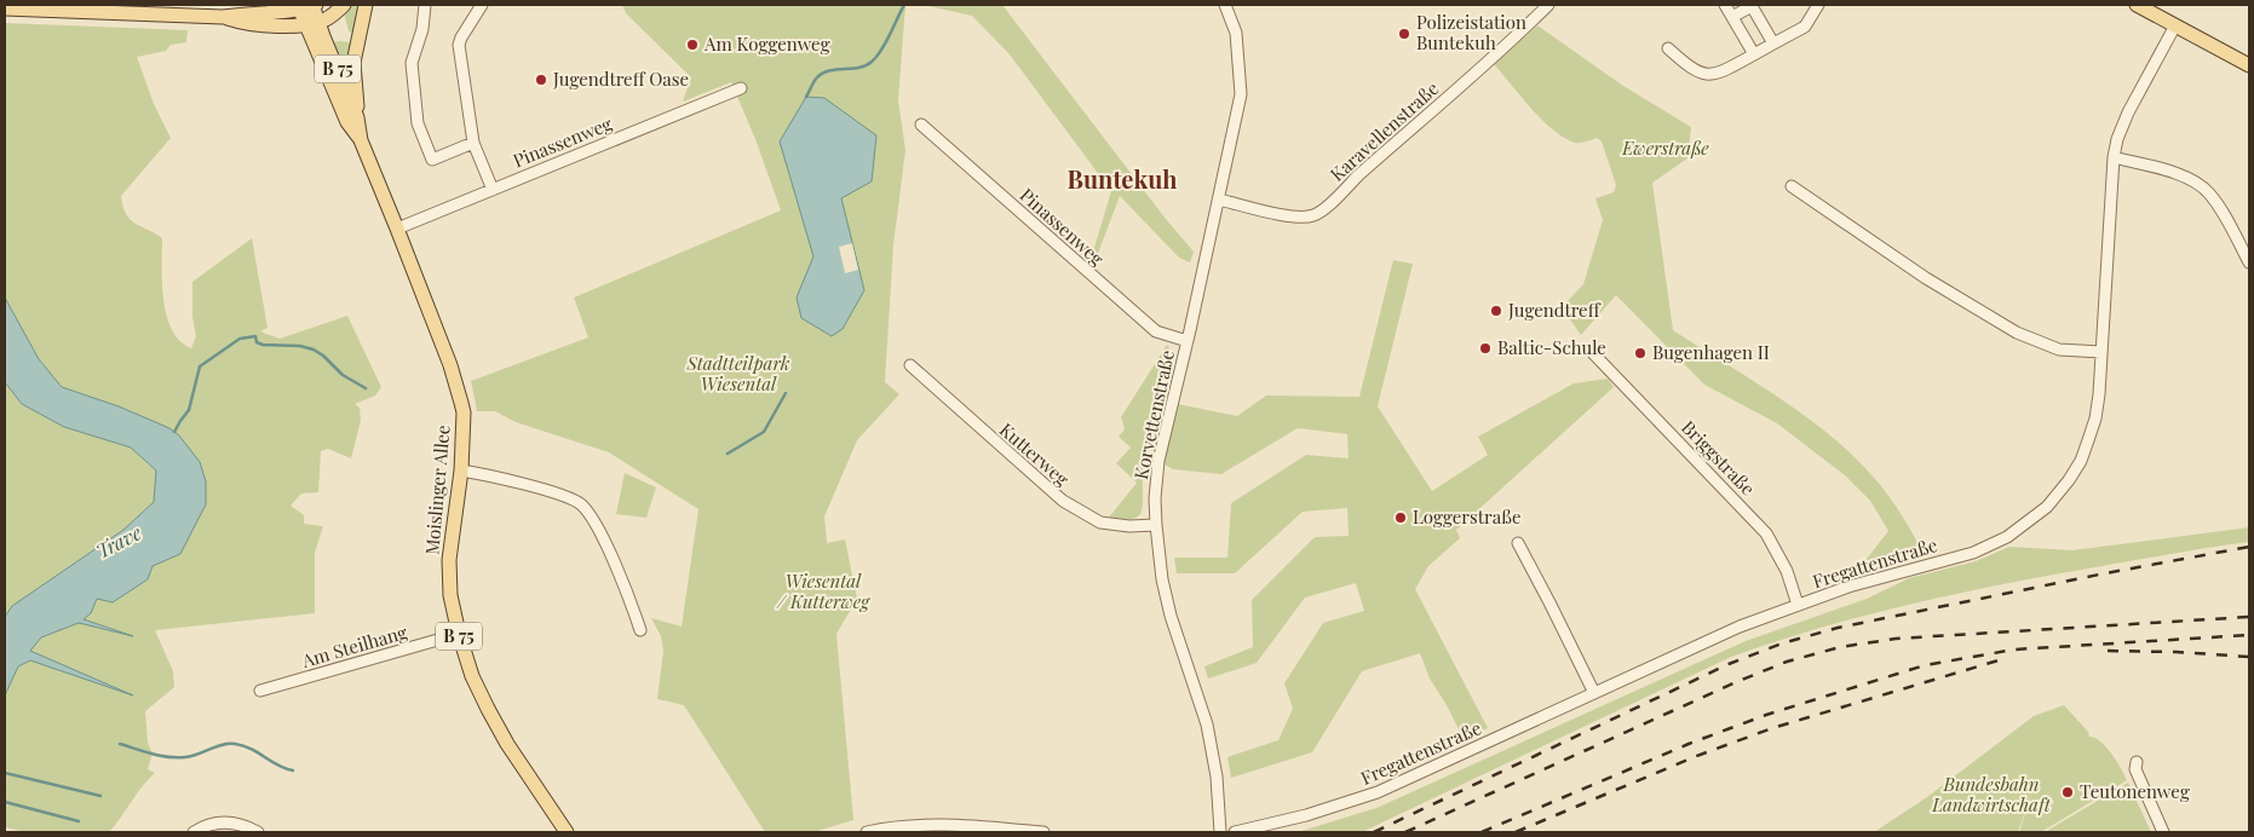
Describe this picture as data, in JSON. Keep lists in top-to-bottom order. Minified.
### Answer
{"streets":{"main road":["B 75","Moislinger Allee"],"street":["Karavellenstraße","Pinassenweg","Korvettenstraße","Kutterweg","Briggstraße","Fregattenstraße","Am Steilhang"]},"crossings":[["Karavellenstraße","Korvettenstraße"],["Pinassenweg","Korvettenstraße"],["Pinassenweg","Moislinger Allee"],["Korvettenstraße","Kutterweg"],["Briggstraße","Fregattenstraße"],["Moislinger Allee","Am Steilhang"]],"districts":["Buntekuh"],"water":["Trave"],"parks":["Ewerstraße","Stadtteilpark Wiesental","Wiesental / Kutterweg","Bundesbahn Landwirtschaft"],"places":["Polizeistation Buntekuh","Am Koggenweg","Jugendtreff Oase","Jugendtreff","Baltic-Schule","Bugenhagen II","Loggerstraße","Teutonenweg"]}
